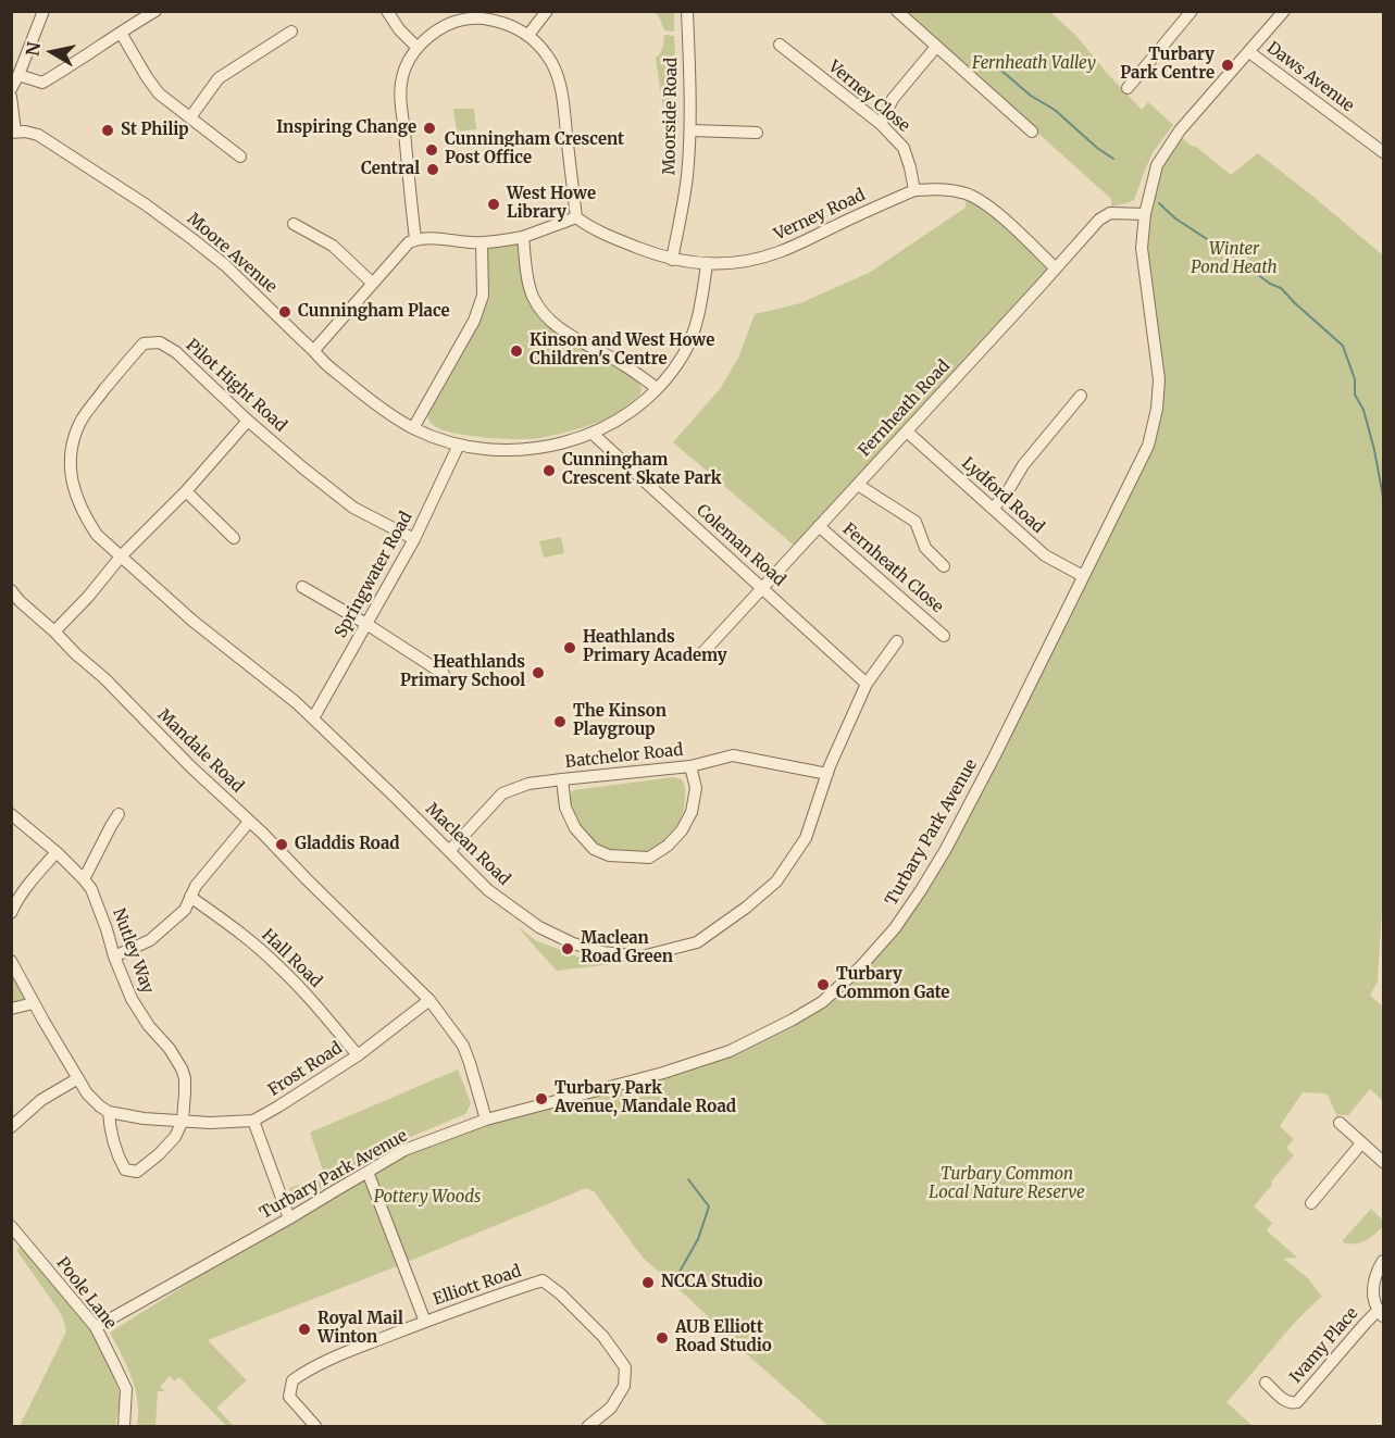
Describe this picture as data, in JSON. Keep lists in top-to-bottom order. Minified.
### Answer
{"streets":{"street":["Daws Avenue","Verney Close","Moorside Road","Verney Road","Moore Avenue","Pilot Hight Road","Fernheath Road","Lydford Road","Coleman Road","Fernheath Close","Springwater Road","Mandale Road","Batchelor Road","Turbary Park Avenue","Maclean Road","Nutley Way","Hall Road","Frost Road","Elliott Road","Poole Lane","Ivamy Place"]},"crossings":[["Daws Avenue","Turbary Park Avenue"],["Verney Close","Verney Road"],["Moorside Road","Verney Road"],["Verney Road","Moore Avenue"],["Verney Road","Fernheath Road"],["Moore Avenue","Coleman Road"],["Moore Avenue","Springwater Road"],["Pilot Hight Road","Springwater Road"],["Pilot Hight Road","Maclean Road"],["Fernheath Road","Lydford Road"],["Fernheath Road","Coleman Road"],["Fernheath Road","Fernheath Close"],["Fernheath Road","Turbary Park Avenue"],["Lydford Road","Turbary Park Avenue"],["Coleman Road","Maclean Road"],["Springwater Road","Maclean Road"],["Mandale Road","Turbary Park Avenue"],["Mandale Road","Frost Road"],["Batchelor Road","Maclean Road"],["Turbary Park Avenue","Elliott Road"],["Turbary Park Avenue","Poole Lane"],["Nutley Way","Frost Road"],["Hall Road","Frost Road"]],"parks":["Fernheath Valley","Winter Pond Heath","Turbary Common Local Nature Reserve","Pottery Woods"],"places":["Turbary Park Centre","Inspiring Change","St Philip","Cunningham Crescent Post Office","Central","West Howe Library","Cunningham Place","Kinson and West Howe Children's Centre","Cunningham Crescent Skate Park","Heathlands Primary Academy","Heathlands Primary School","The Kinson Playgroup","Gladdis Road","Maclean Road Green","Turbary Common Gate","Turbary Park Avenue, Mandale Road","NCCA Studio","Royal Mail Winton","AUB Elliott Road Studio"],"north":"left"}
